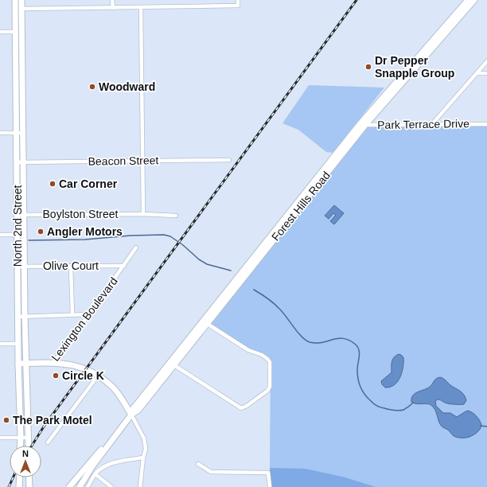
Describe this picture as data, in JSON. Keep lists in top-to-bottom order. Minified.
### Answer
{"streets":{"main road":["Forest Hills Road","North 2nd Street","Lexington Boulevard"],"street":["Park Terrace Drive","Beacon Street","Boylston Street","Olive Court"]},"crossings":[["Park Terrace Drive","Forest Hills Road"],["Beacon Street","North 2nd Street"],["Boylston Street","North 2nd Street"],["North 2nd Street","Olive Court"],["North 2nd Street","Lexington Boulevard"],["Olive Court","Lexington Boulevard"]],"places":["Dr Pepper Snapple Group","Woodward","Car Corner","Angler Motors","Circle K","The Park Motel"],"north":"top"}
